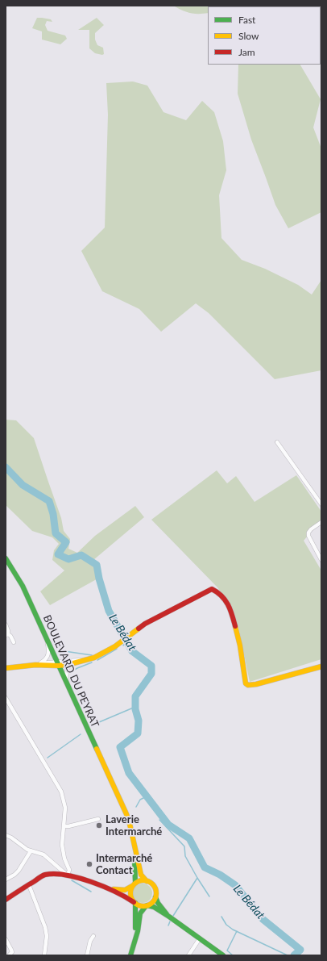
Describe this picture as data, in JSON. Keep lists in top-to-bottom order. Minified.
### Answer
{"streets":{"main road":["BOULEVARD DU PEYRAT"]},"water":["Le Bédat"],"places":["Laverie Intermarché","Intermarché Contact"],"legend":["Fast","Slow","Jam"]}
